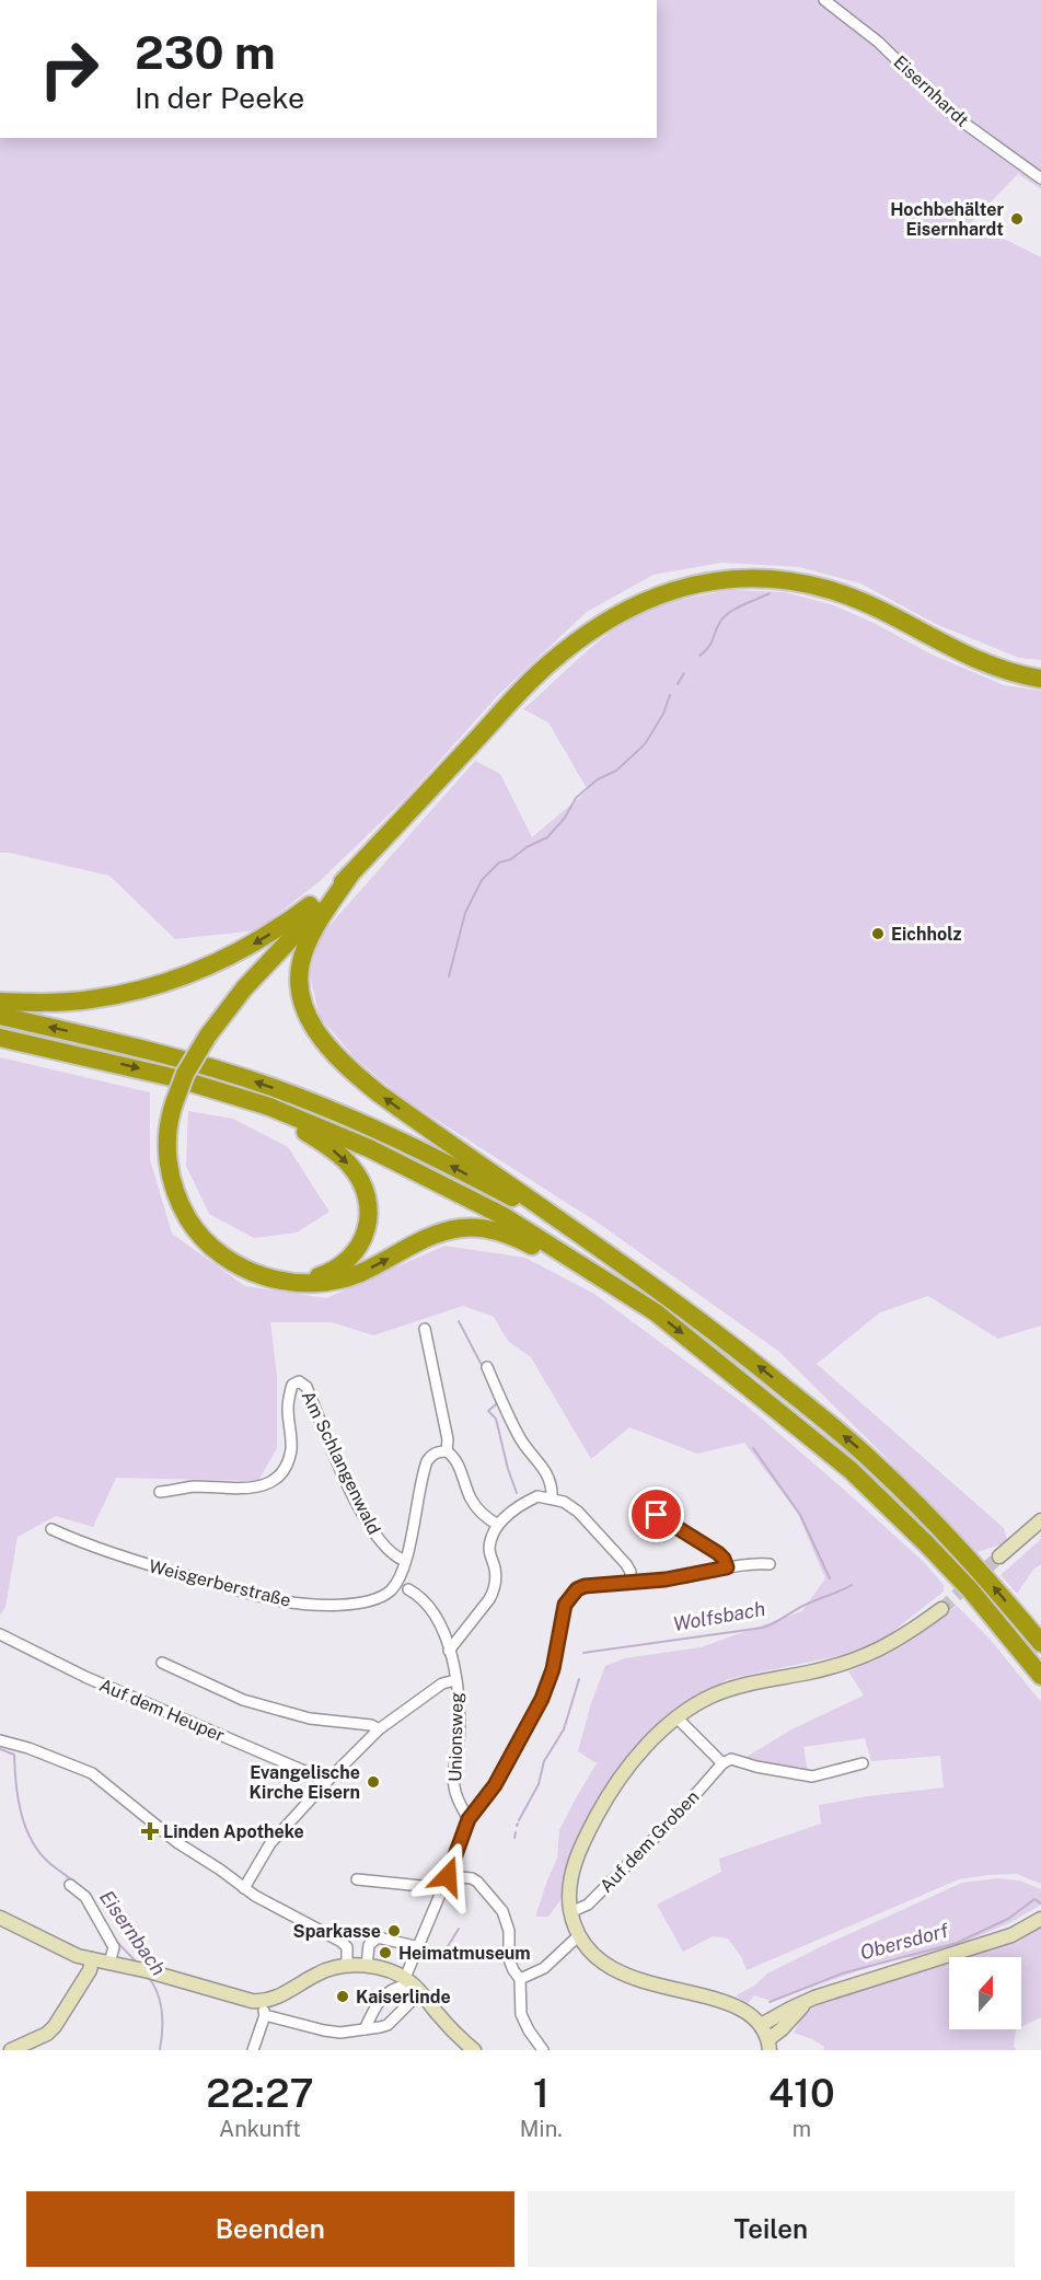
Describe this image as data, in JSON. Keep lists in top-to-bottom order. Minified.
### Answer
{"streets":{"street":["Eisernhardt","Am Schlangenwald","Weisgerberstraße","Auf dem Heuper","Unionsweg","Auf dem Groben"]},"crossings":[["Am Schlangenwald","Weisgerberstraße"]],"water":["Wolfsbach","Eisernbach","Obersdorf"],"places":{"other":["Hochbehälter Eisernhardt","Eichholz","Evangelische Kirche Eisern","Sparkasse","Heimatmuseum","Kaiserlinde"],"health":["Linden Apotheke"]},"north":"top","page":{"turn":["230 m","In der Peeke"],"eta":["22:27","Ankunft","1","Min.","410","m"],"buttons":["Beenden","Teilen"]}}
